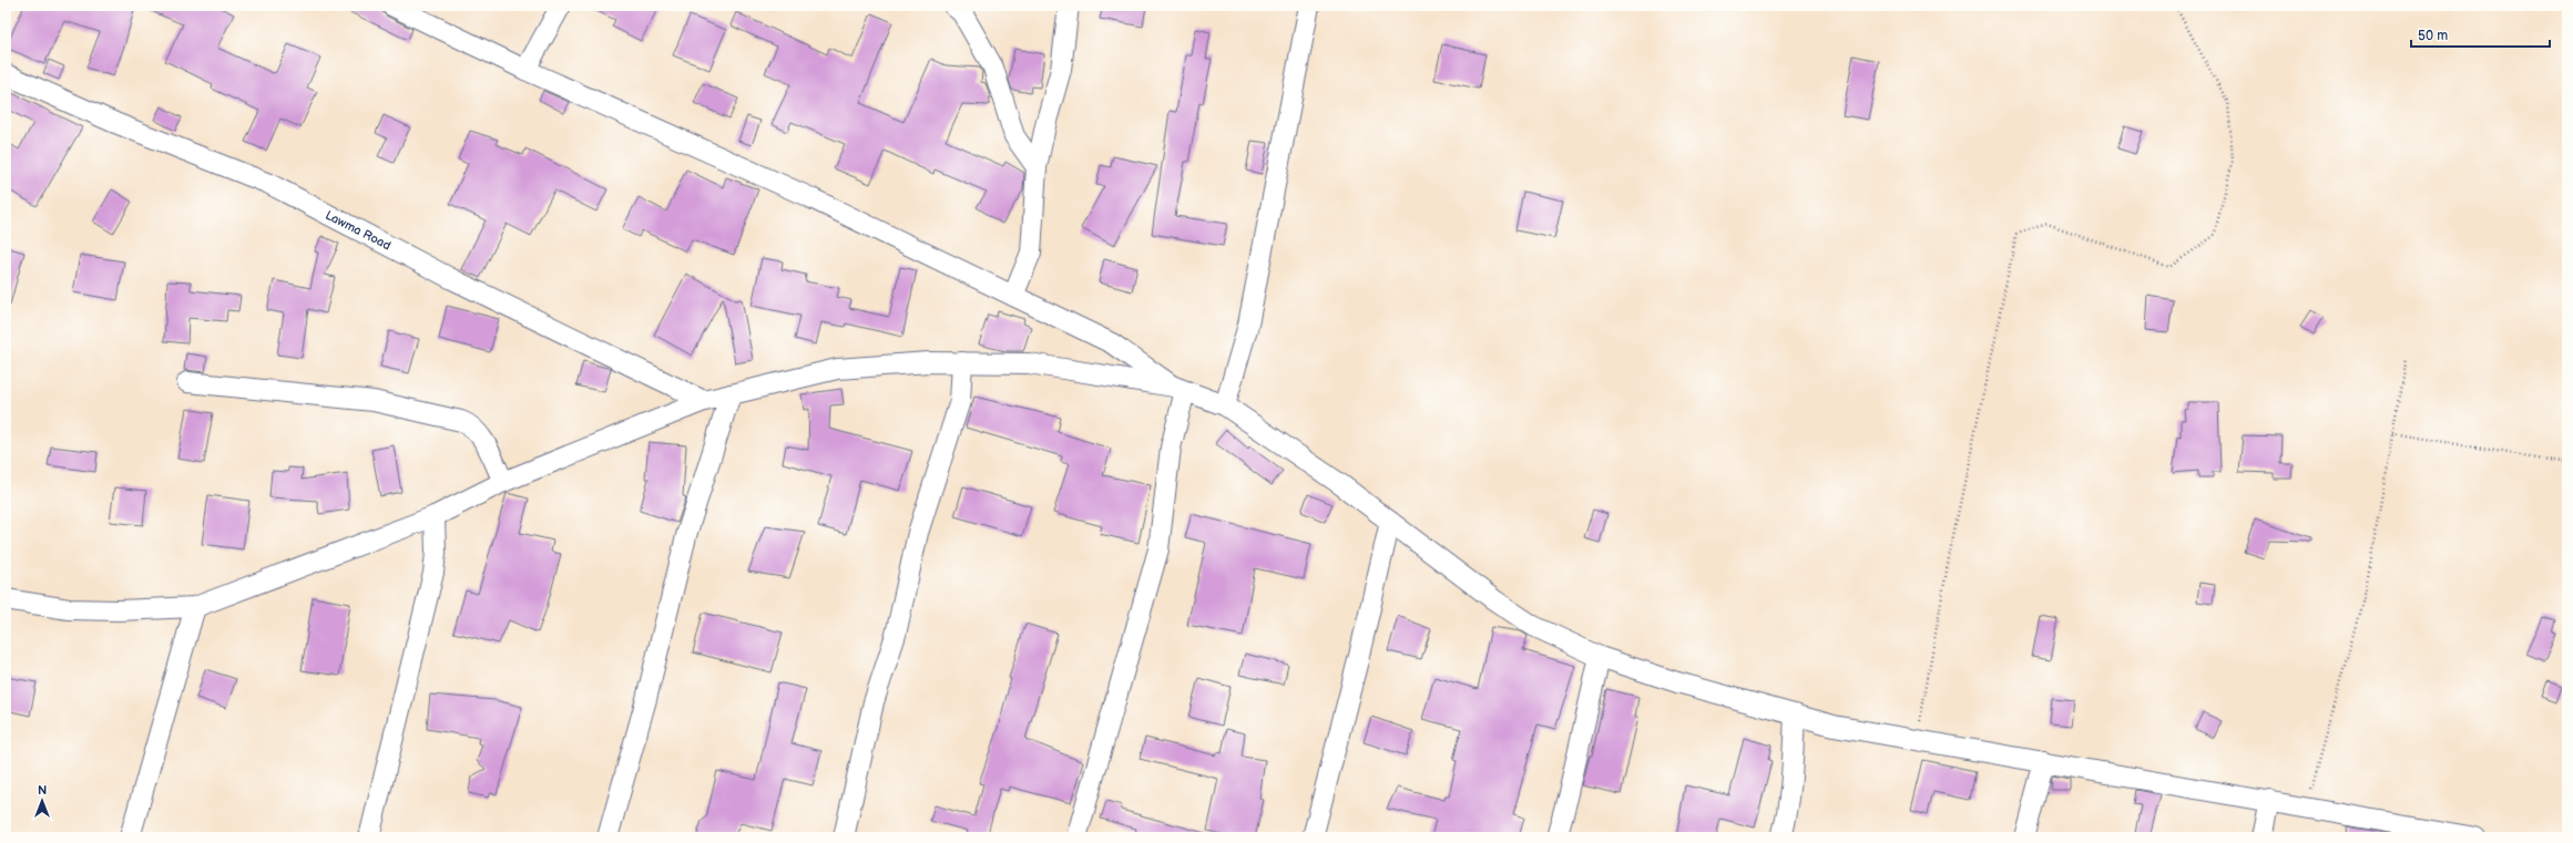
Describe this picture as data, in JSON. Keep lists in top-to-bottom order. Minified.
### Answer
{"streets":{"street":["Lawma Road"]},"scale_bar":"50 m","north":"top"}
